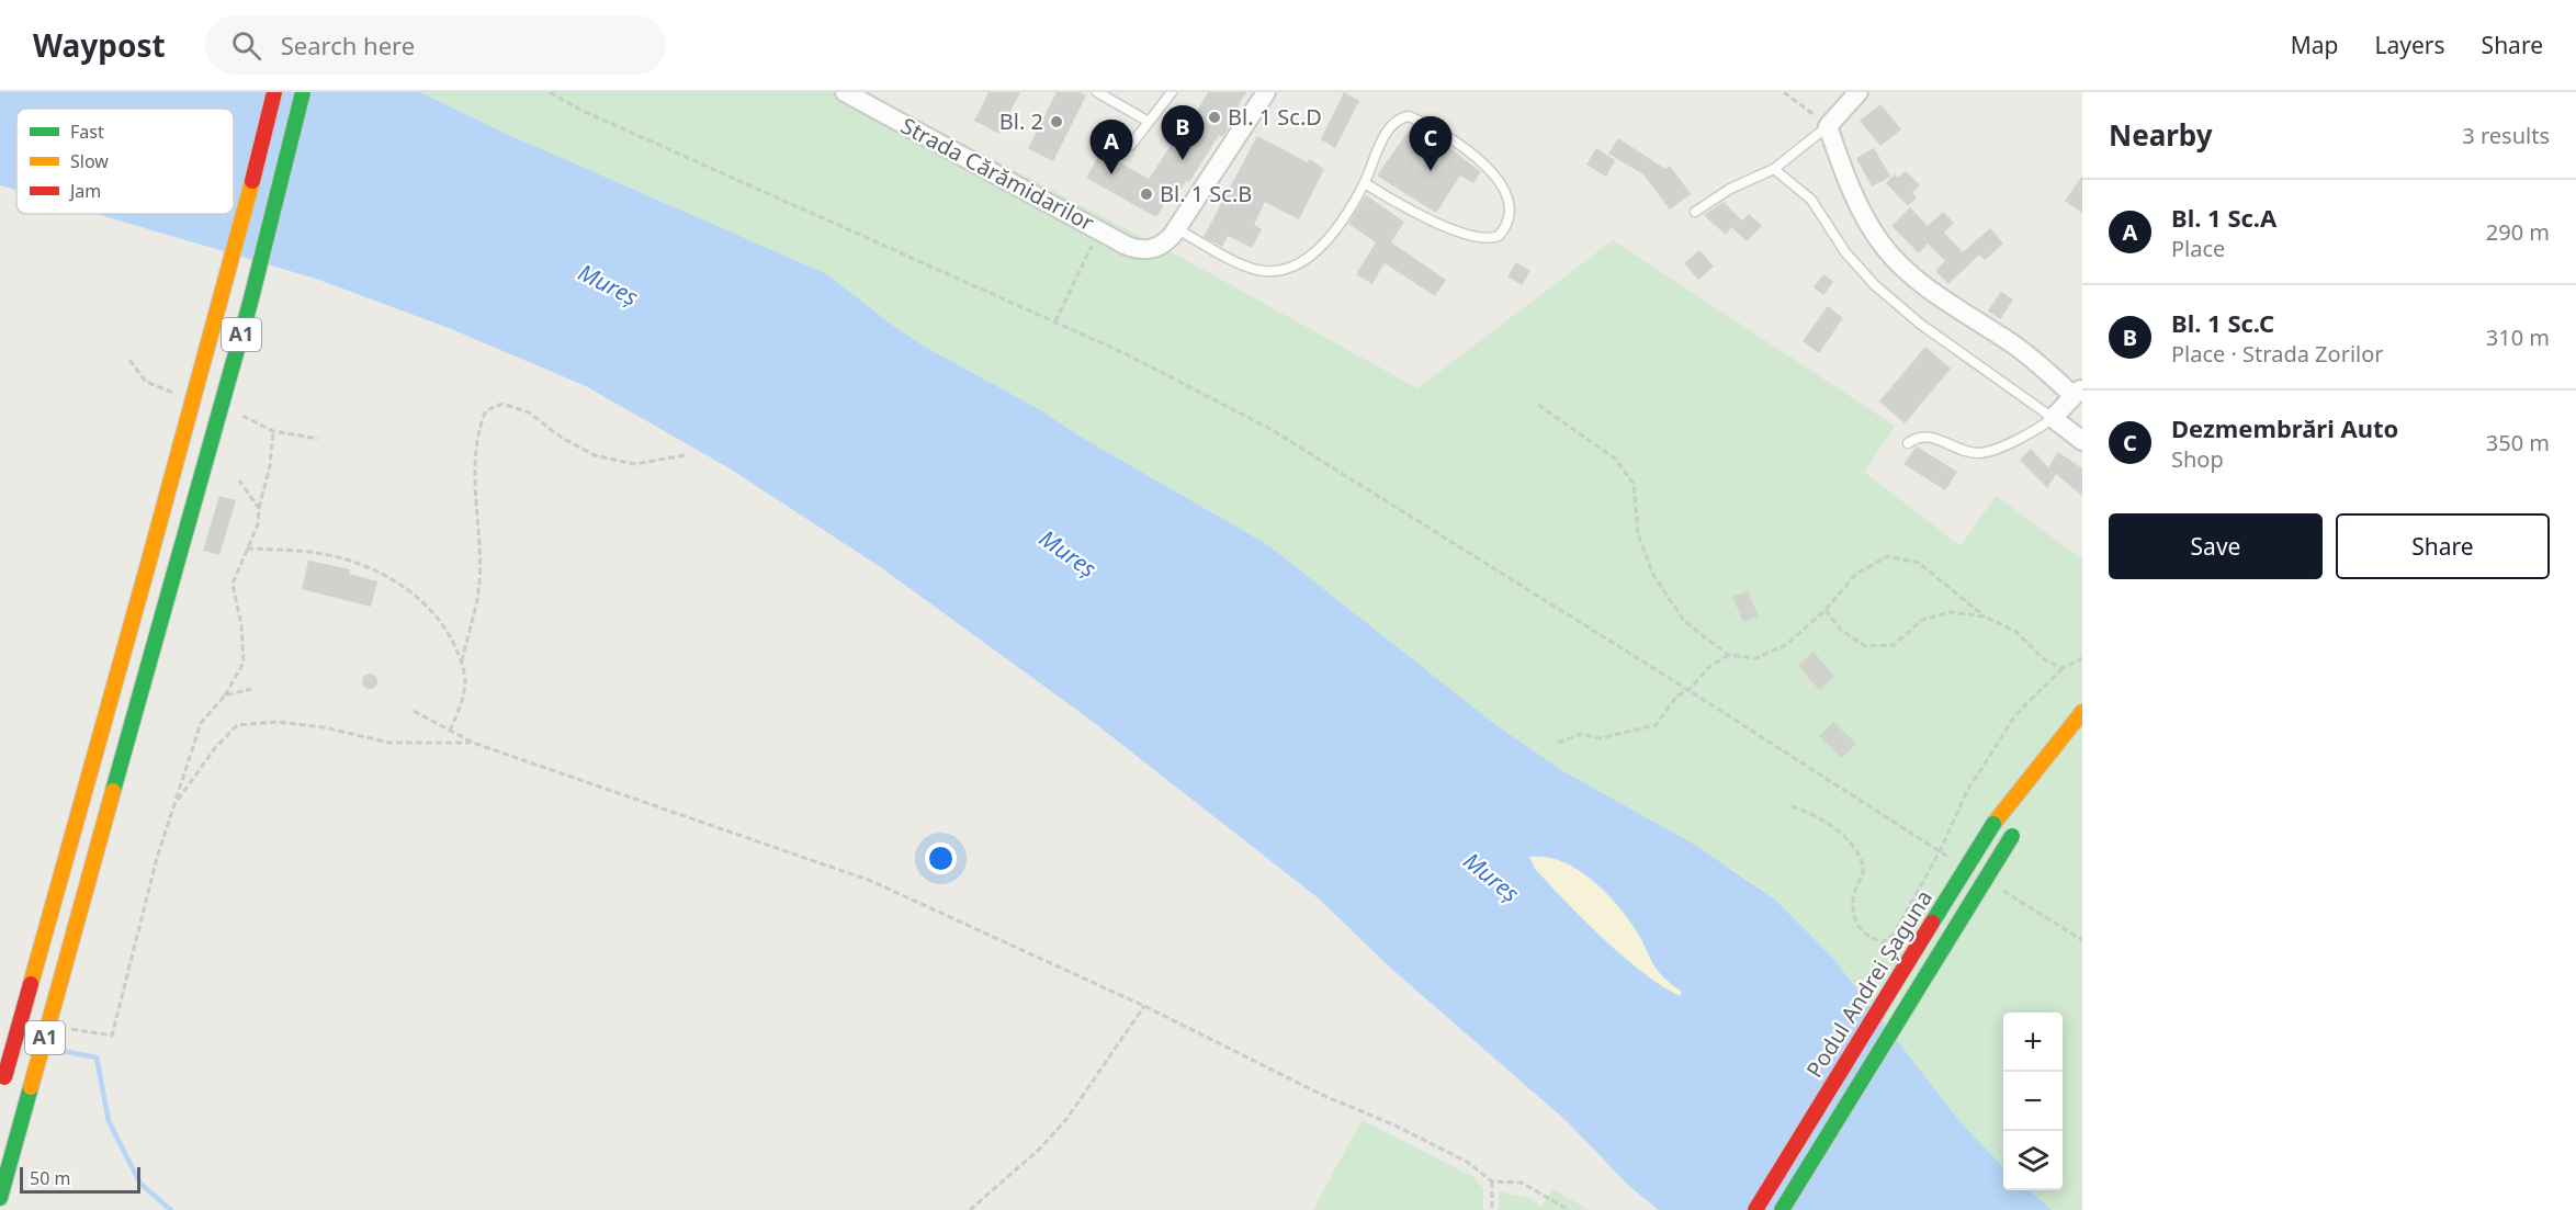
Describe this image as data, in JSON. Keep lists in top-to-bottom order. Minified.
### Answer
{"streets":{"main road":["A1","Podul Andrei Șaguna"],"street":["Strada Cărămidarilor"]},"water":["Mureș"],"places":["Bl. 1 Sc.D","Bl. 2","Bl. 1 Sc.B"],"legend":["Fast","Slow","Jam"],"scale_bar":"50 m","page":{"header":"Waypost","search":"Search here","nav":["Map","Layers","Share"],"heading":["Nearby","3 results"],"pins":["B","C","A"],"list":[{"mark":"A","name":"Bl. 1 Sc.A","note":"Place","value":"290 m"},{"mark":"B","name":"Bl. 1 Sc.C","note":"Place · Strada Zorilor","value":"310 m"},{"mark":"C","name":"Dezmembrări Auto","note":"Shop","value":"350 m"}],"buttons":["Save","Share"],"map_buttons":["+","−"],"scale":"50 m"}}
